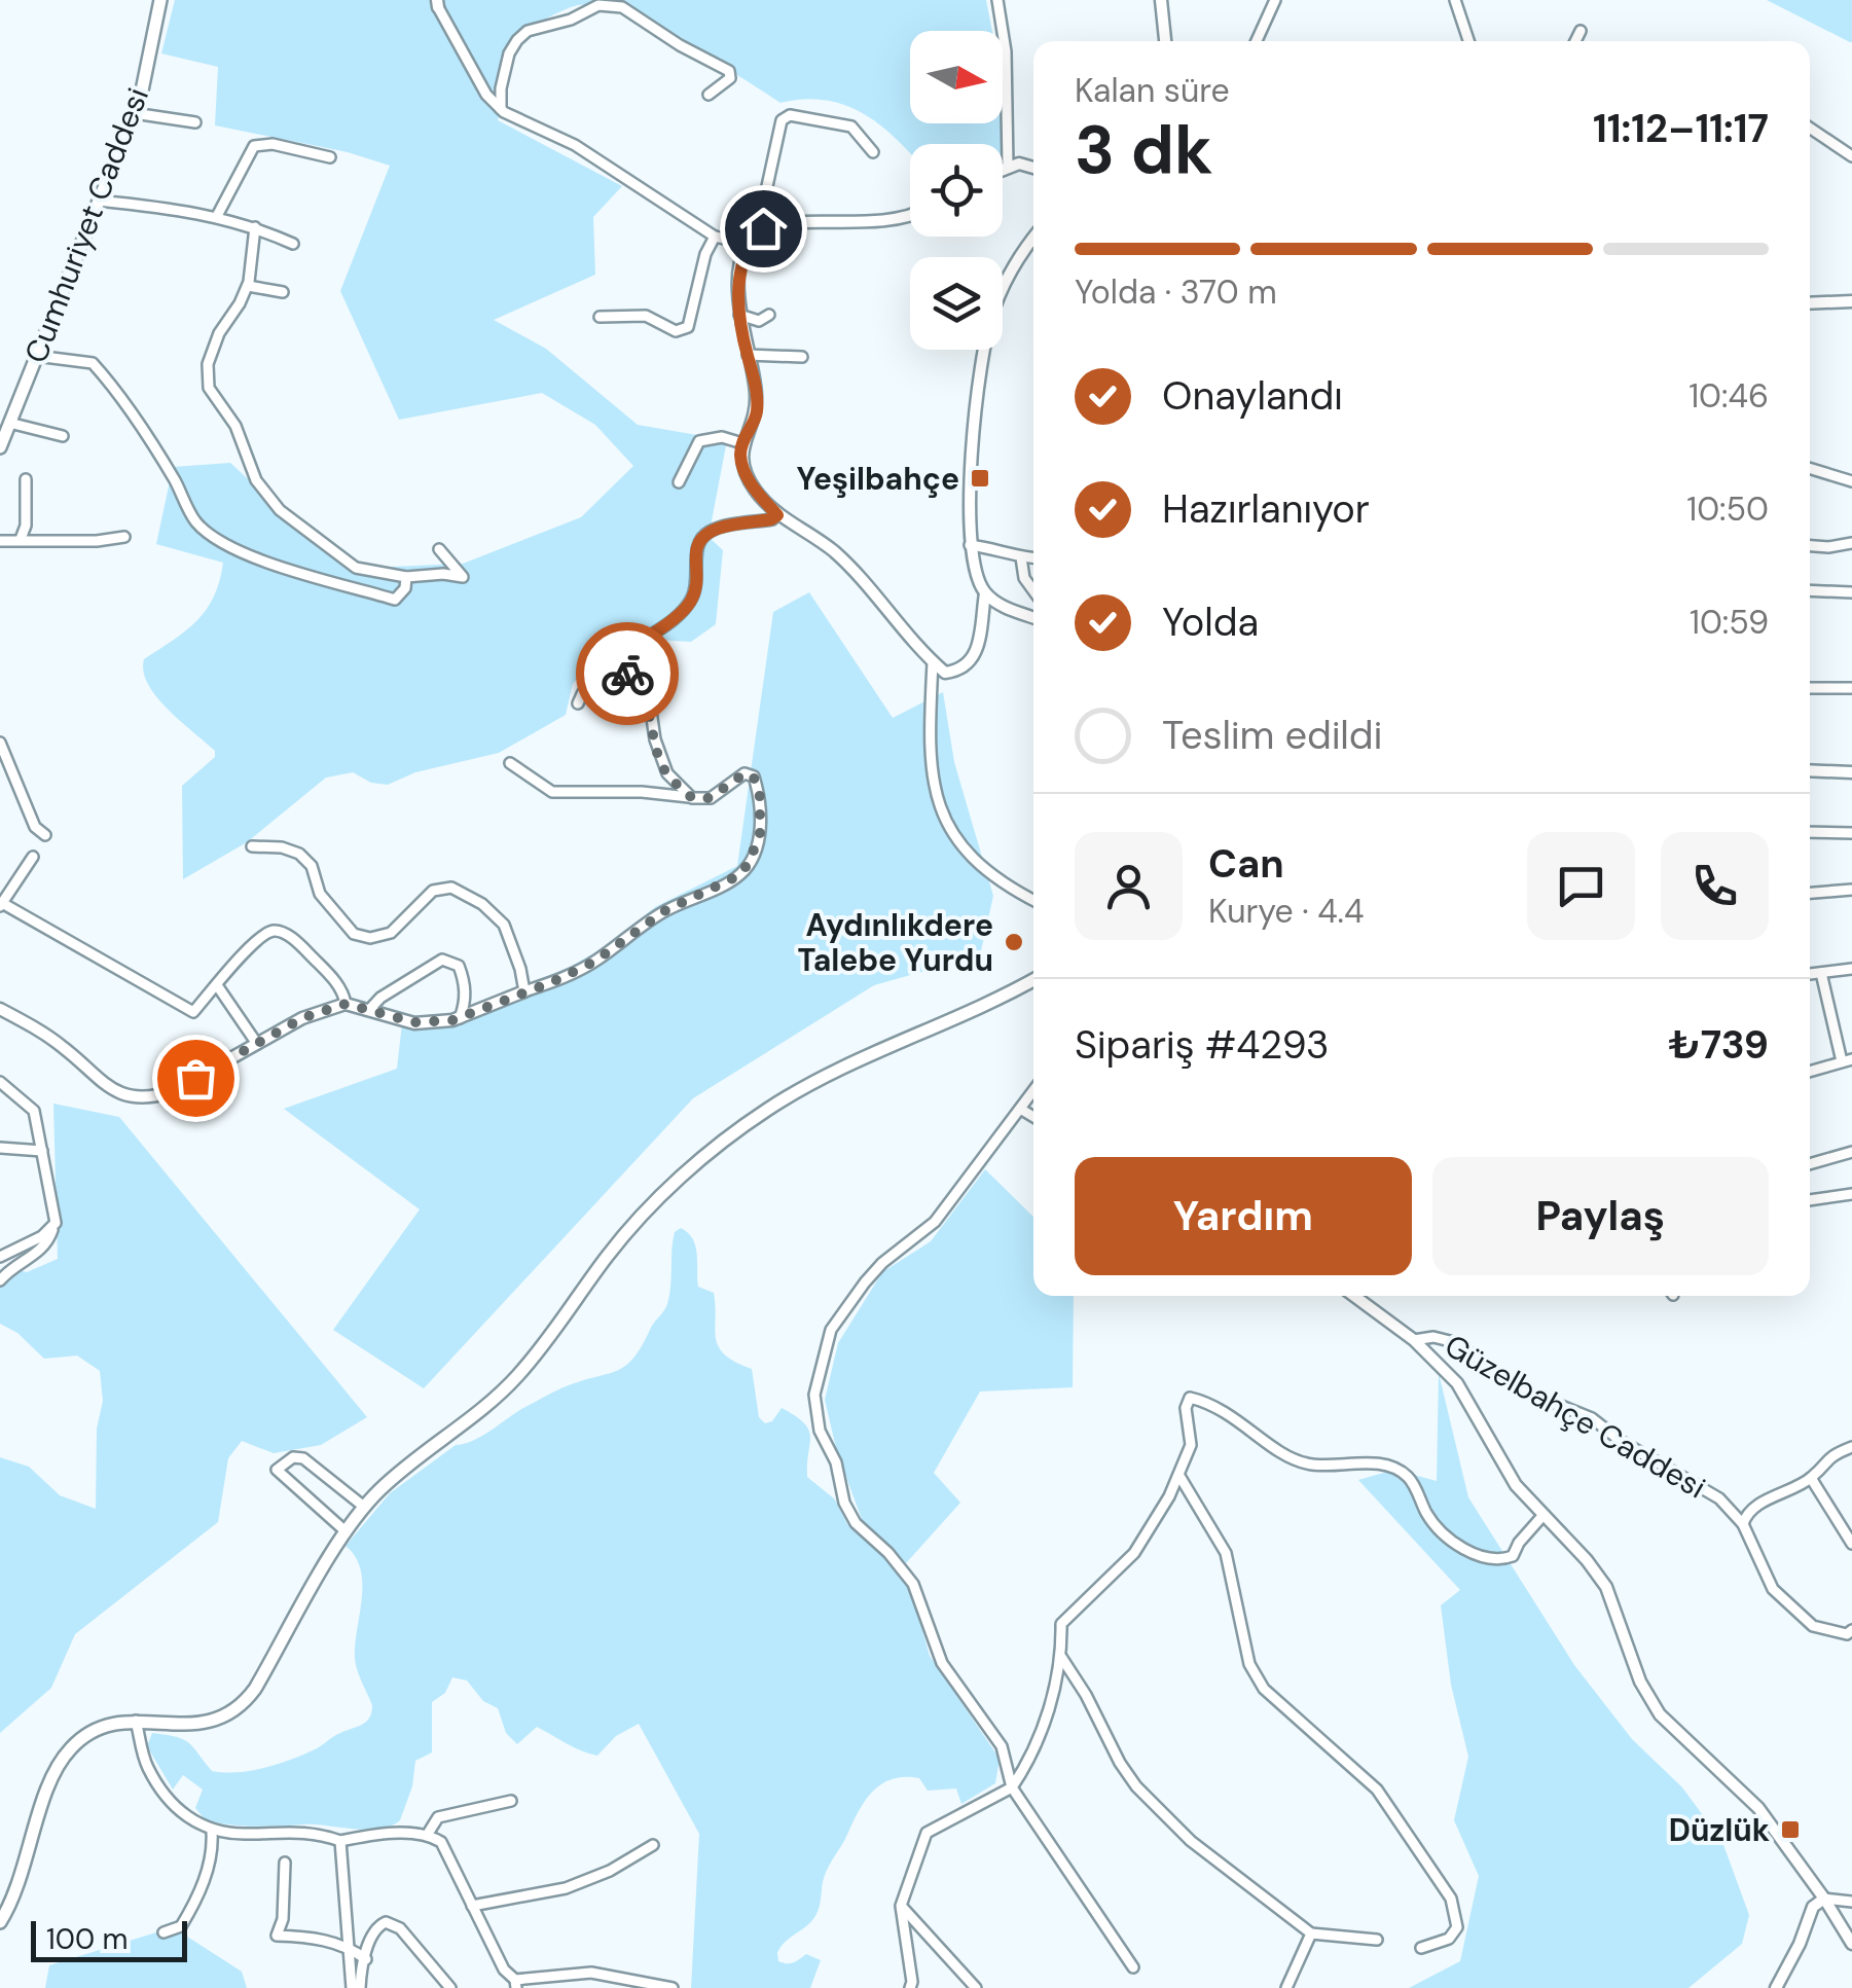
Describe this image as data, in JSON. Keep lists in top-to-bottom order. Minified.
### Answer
{"streets":{"main road":["Cumhuriyet Caddesi"],"street":["Güzelbahçe Caddesi"]},"places":{"transit":["Yeşilbahçe","Düzlük"],"other":["Aydınlıkdere Talebe Yurdu"]},"scale_bar":"100 m","north":"right","page":{"heading":["3 dk","Kalan süre","11:12–11:17"],"panel":["Can","Kurye · 4.4","Sipariş #4293","₺739"],"bar":"Yolda · 370 m","list":[["Onaylandı","10:46"],["Hazırlanıyor","10:50"],["Yolda","10:59"],"Teslim edildi"],"buttons":["Yardım","Paylaş"],"scale":"100 m"}}
